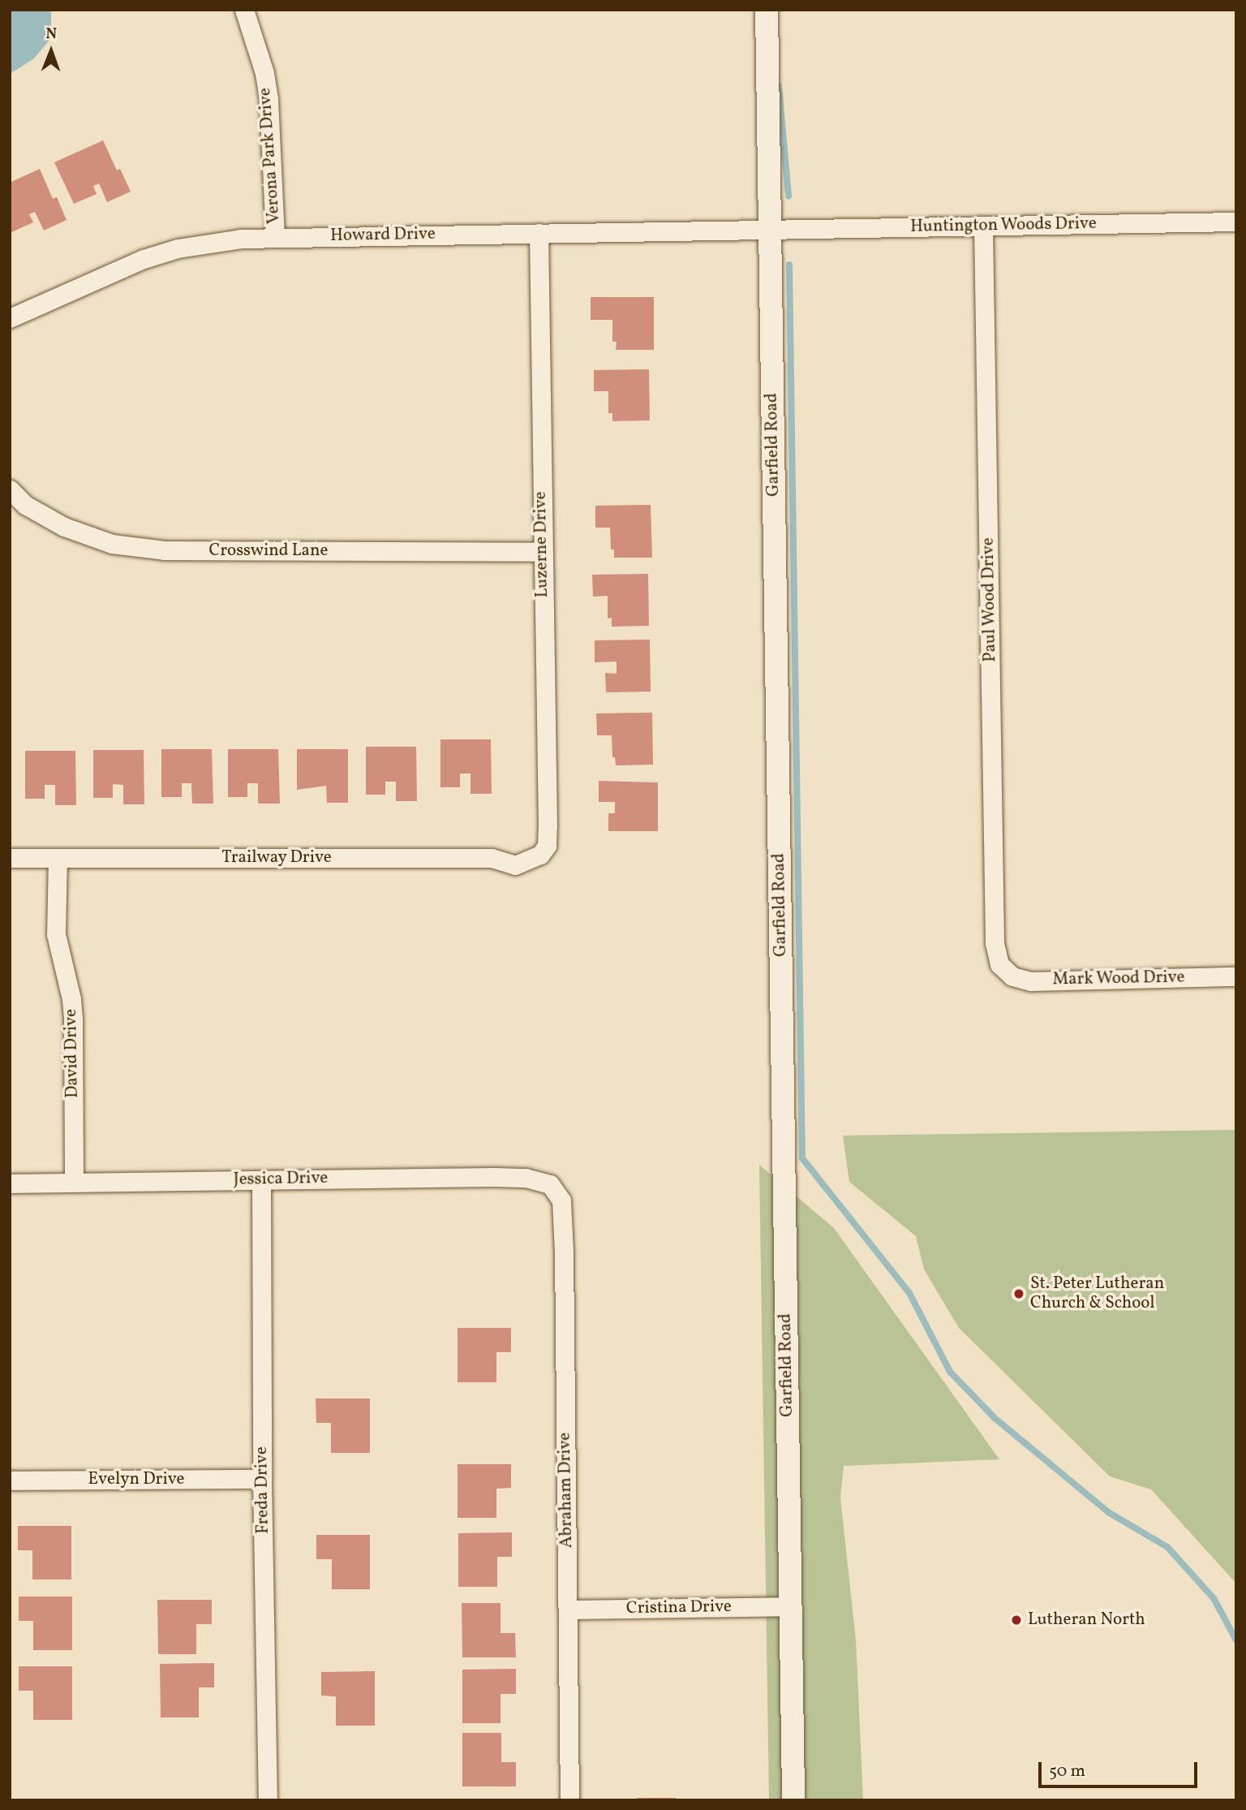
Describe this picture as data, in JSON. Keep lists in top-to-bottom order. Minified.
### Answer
{"streets":{"street":["Verona Park Drive","Huntington Woods Drive","Howard Drive","Garfield Road","Luzerne Drive","Crosswind Lane","Paul Wood Drive","Trailway Drive","Mark Wood Drive","David Drive","Jessica Drive","Evelyn Drive","Freda Drive","Abraham Drive","Cristina Drive"]},"crossings":[["Verona Park Drive","Howard Drive"],["Huntington Woods Drive","Howard Drive"],["Huntington Woods Drive","Garfield Road"],["Huntington Woods Drive","Paul Wood Drive"],["Howard Drive","Garfield Road"],["Howard Drive","Luzerne Drive"],["Garfield Road","Cristina Drive"],["Luzerne Drive","Crosswind Lane"],["Luzerne Drive","Trailway Drive"],["Paul Wood Drive","Mark Wood Drive"],["Trailway Drive","David Drive"],["David Drive","Jessica Drive"],["Jessica Drive","Freda Drive"],["Jessica Drive","Abraham Drive"],["Evelyn Drive","Freda Drive"],["Abraham Drive","Cristina Drive"]],"places":["St. Peter Lutheran Church & School","Lutheran North"],"scale_bar":"50 m","north":"top"}
